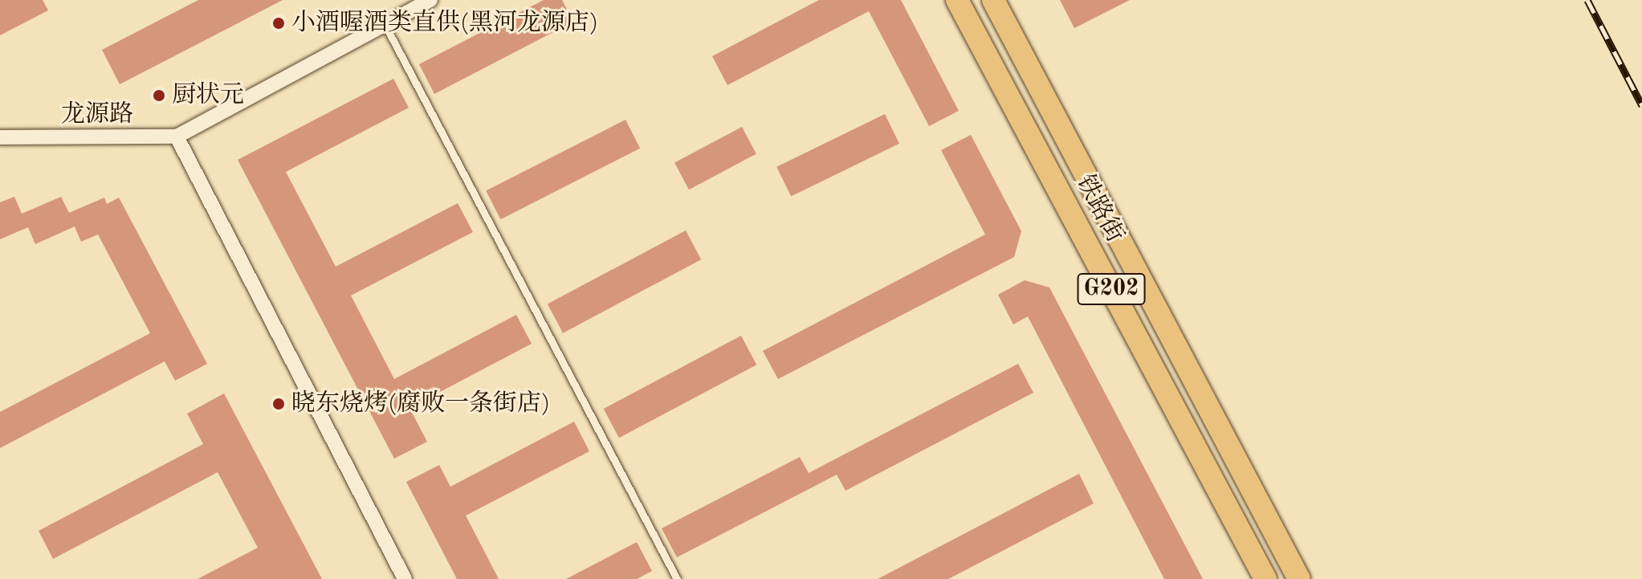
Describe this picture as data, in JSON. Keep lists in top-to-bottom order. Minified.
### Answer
{"streets":{"main road":["铁路街","G202"],"street":["龙源路"]},"places":["小酒喔酒类直供(黑河龙源店)","厨状元","晓东烧烤(腐败一条街店)"]}
